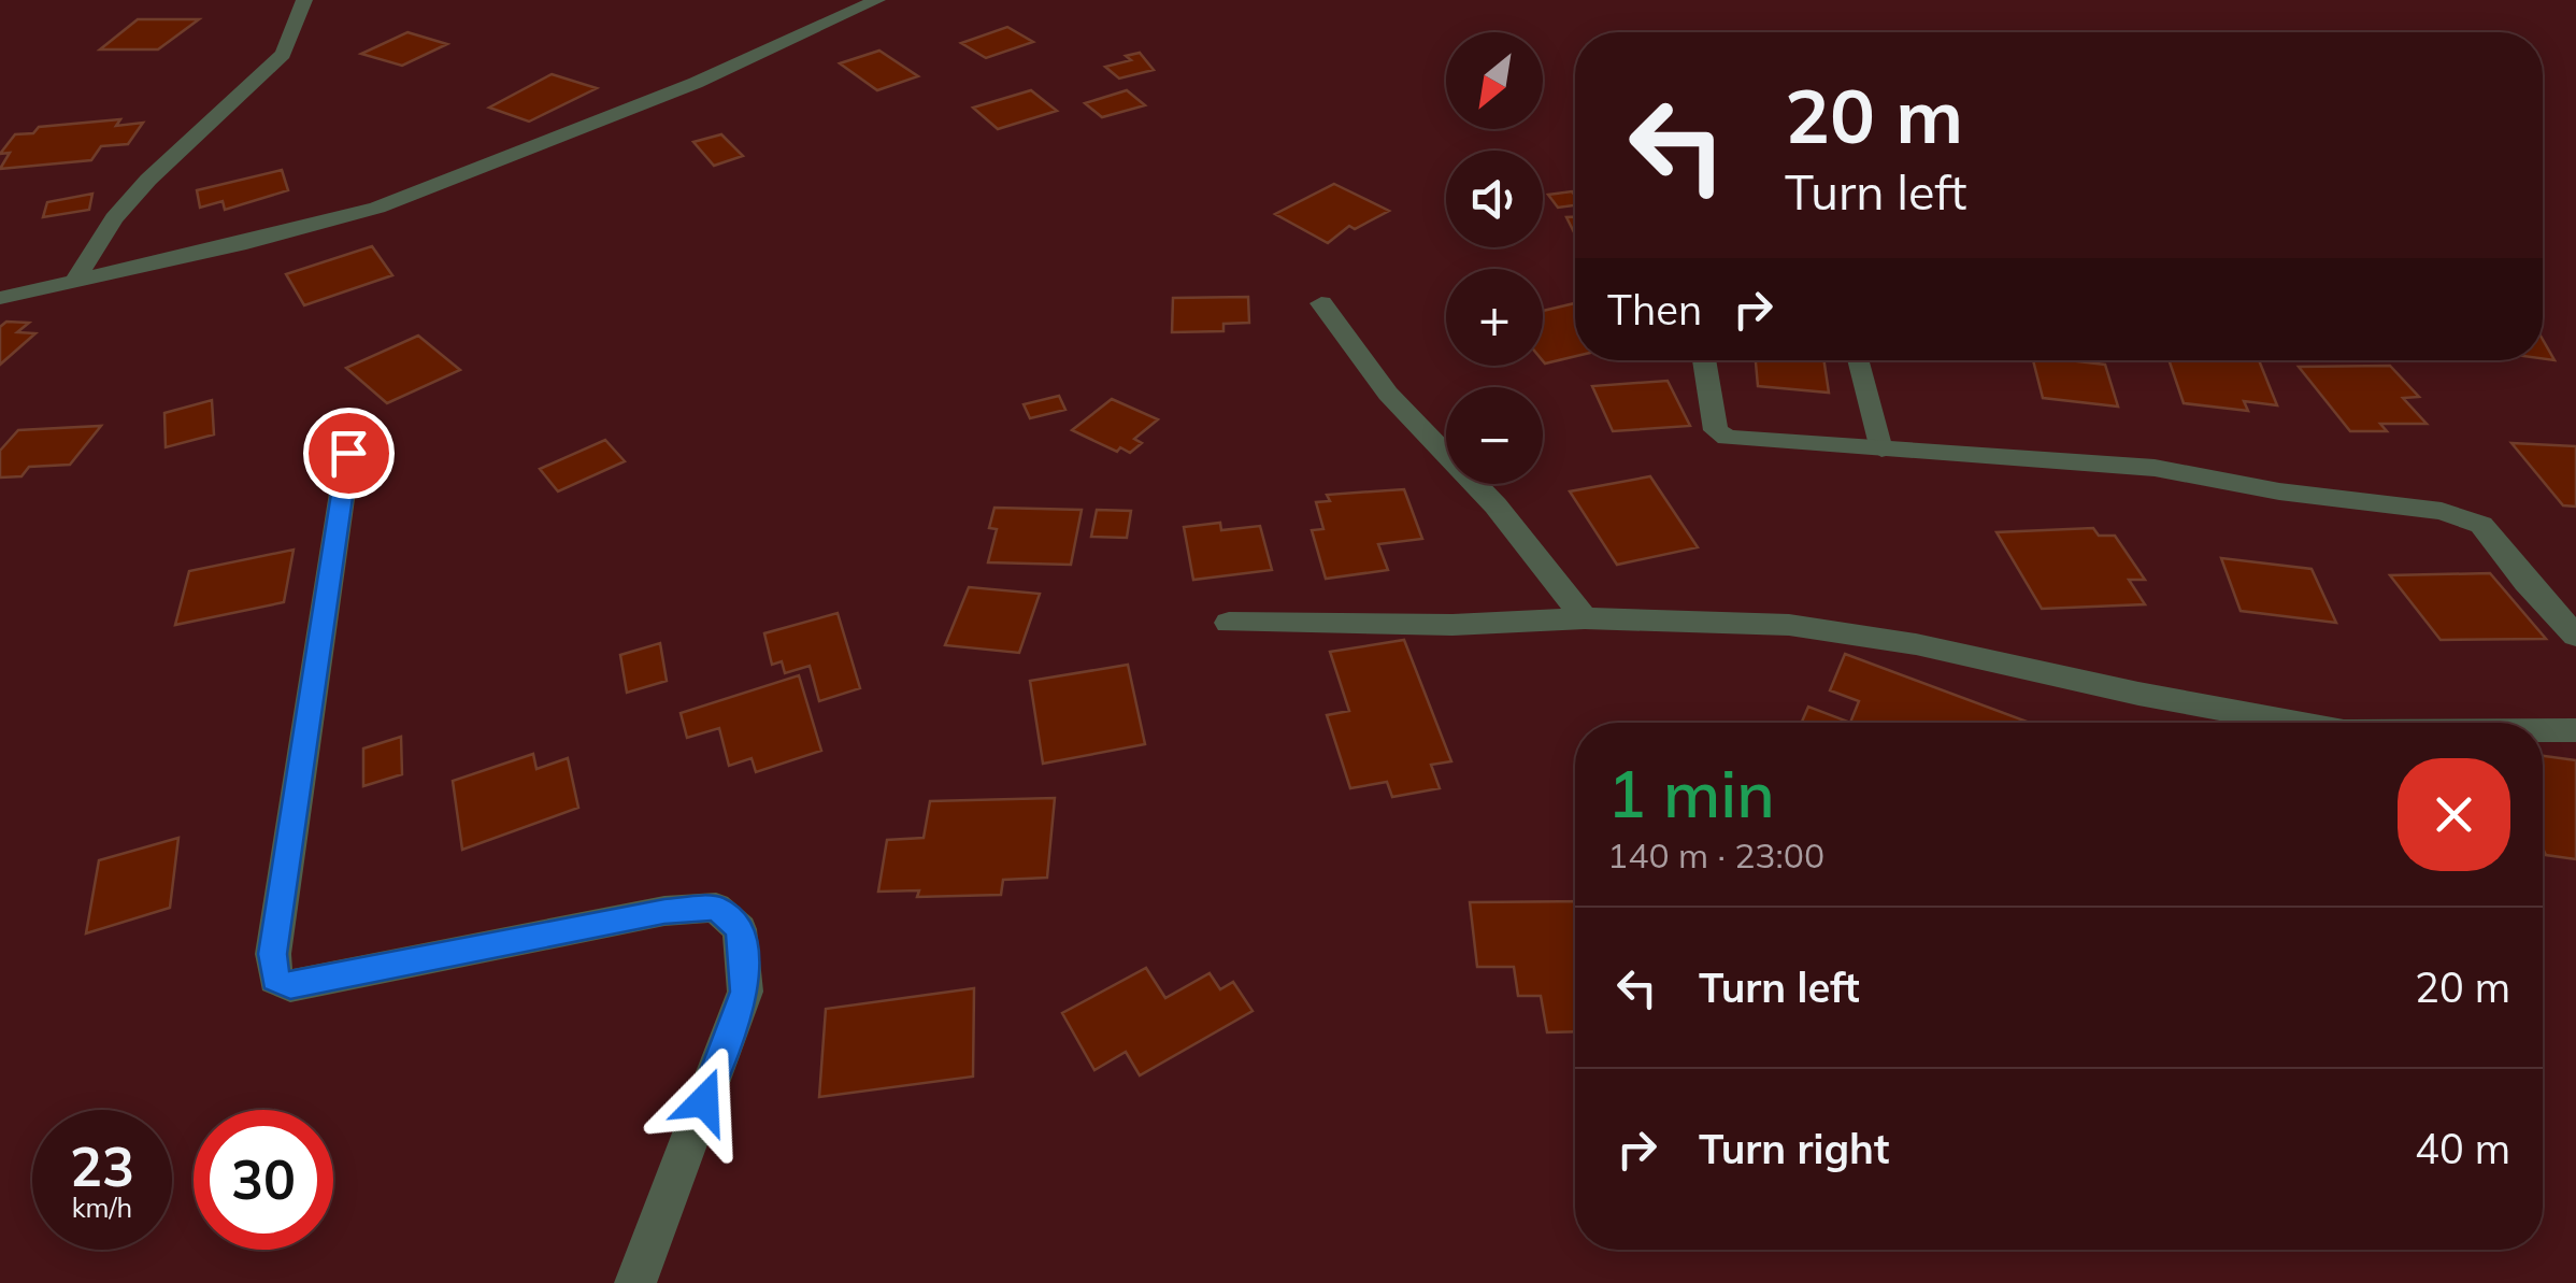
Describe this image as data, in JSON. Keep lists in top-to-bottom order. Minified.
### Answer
{"north":"bottom left","page":{"map_buttons":["+","−"],"turn":["20 m","Turn left"],"then":"Then","heading":["1 min","140 m · 23:00"],"list":[{"name":"Turn left","value":"20 m"},{"name":"Turn right","value":"40 m"}],"speed":"23 km/h","limit":"30"}}
